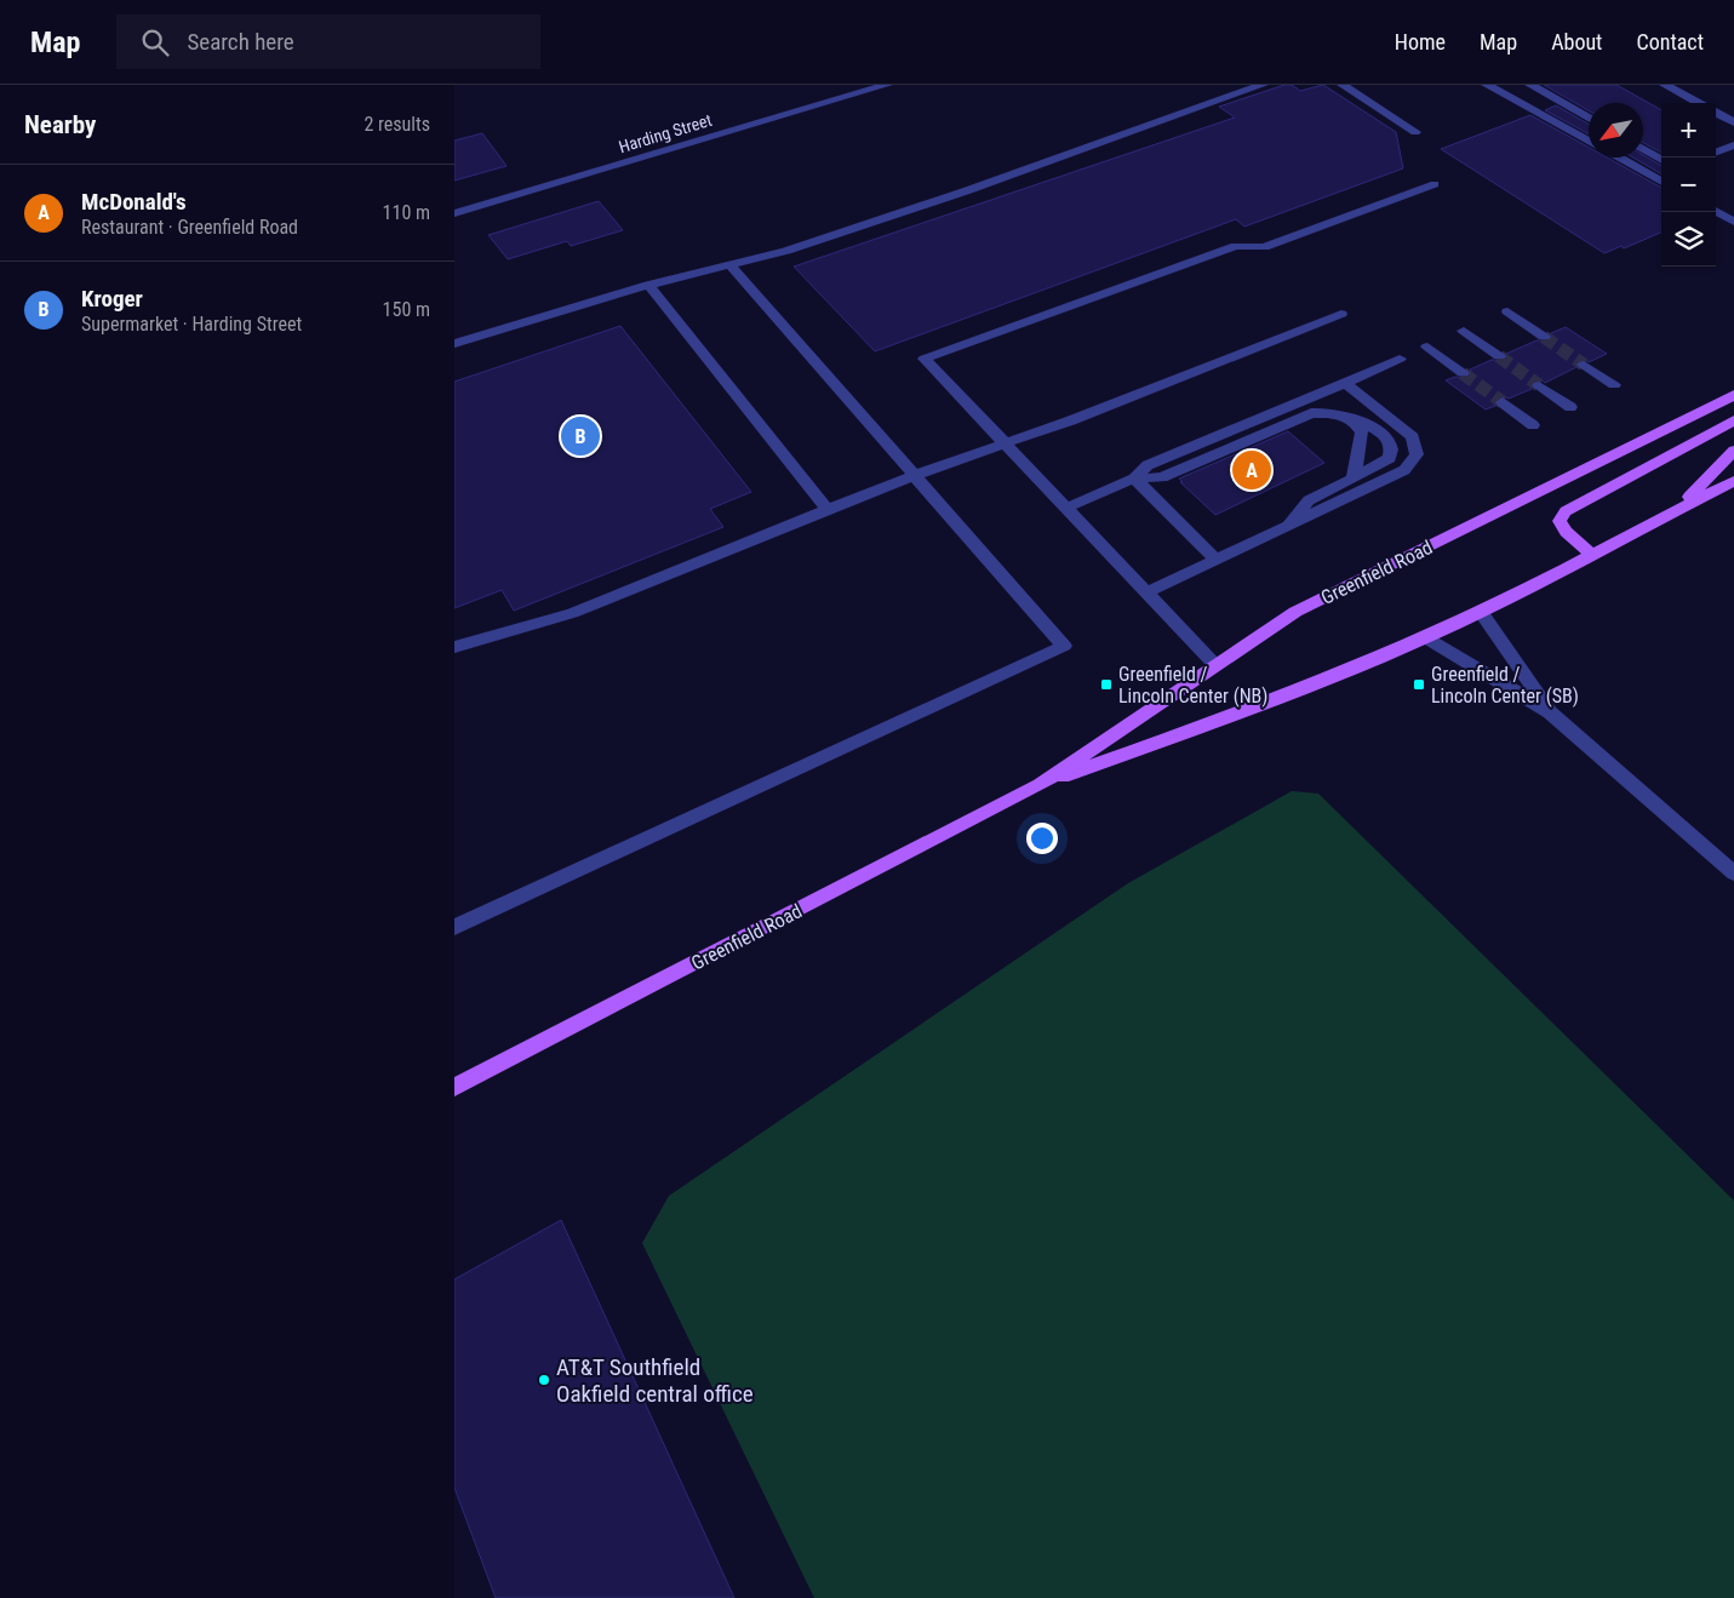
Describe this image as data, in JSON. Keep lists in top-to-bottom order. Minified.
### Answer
{"streets":{"main road":["Greenfield Road"],"street":["Harding Street"]},"places":{"transit":["Greenfield / Lincoln Center (NB)","Greenfield / Lincoln Center (SB)"],"other":["AT&T Southfield Oakfield central office"]},"north":"bottom left","page":{"header":"Map","search":"Search here","nav":["Home","Map","About","Contact"],"heading":["Nearby","2 results"],"map_buttons":["+","−"],"list":[{"mark":"A","name":"McDonald's","note":"Restaurant · Greenfield Road","value":"110 m"},{"mark":"B","name":"Kroger","note":"Supermarket · Harding Street","value":"150 m"}],"pins":["B","A"]}}
